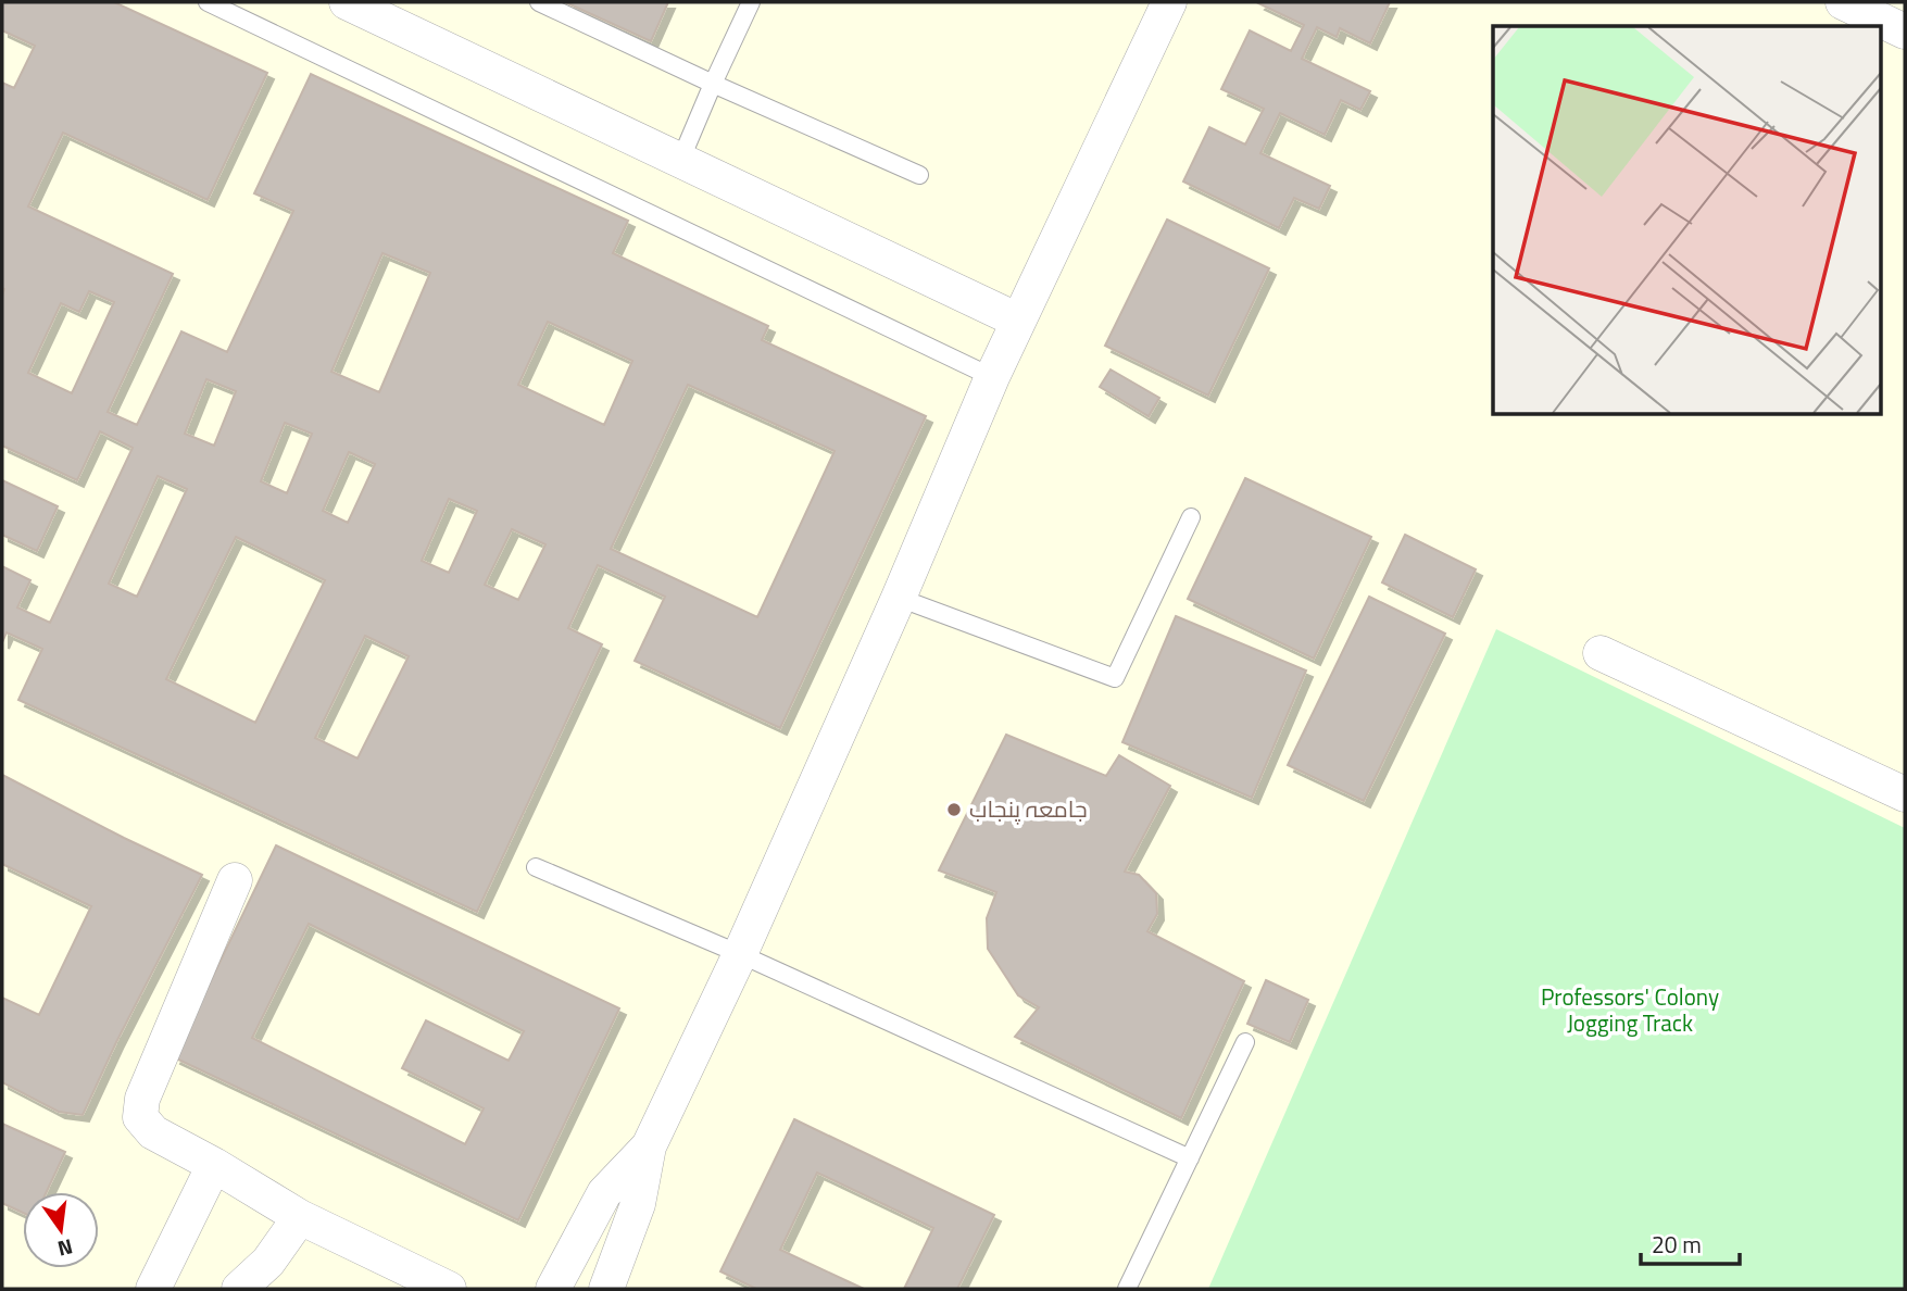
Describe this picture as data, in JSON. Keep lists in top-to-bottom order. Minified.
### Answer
{"parks":["Professors' Colony Jogging Track"],"places":["جامعہ پنجاب"],"scale_bar":"20 m","north":"bottom"}
